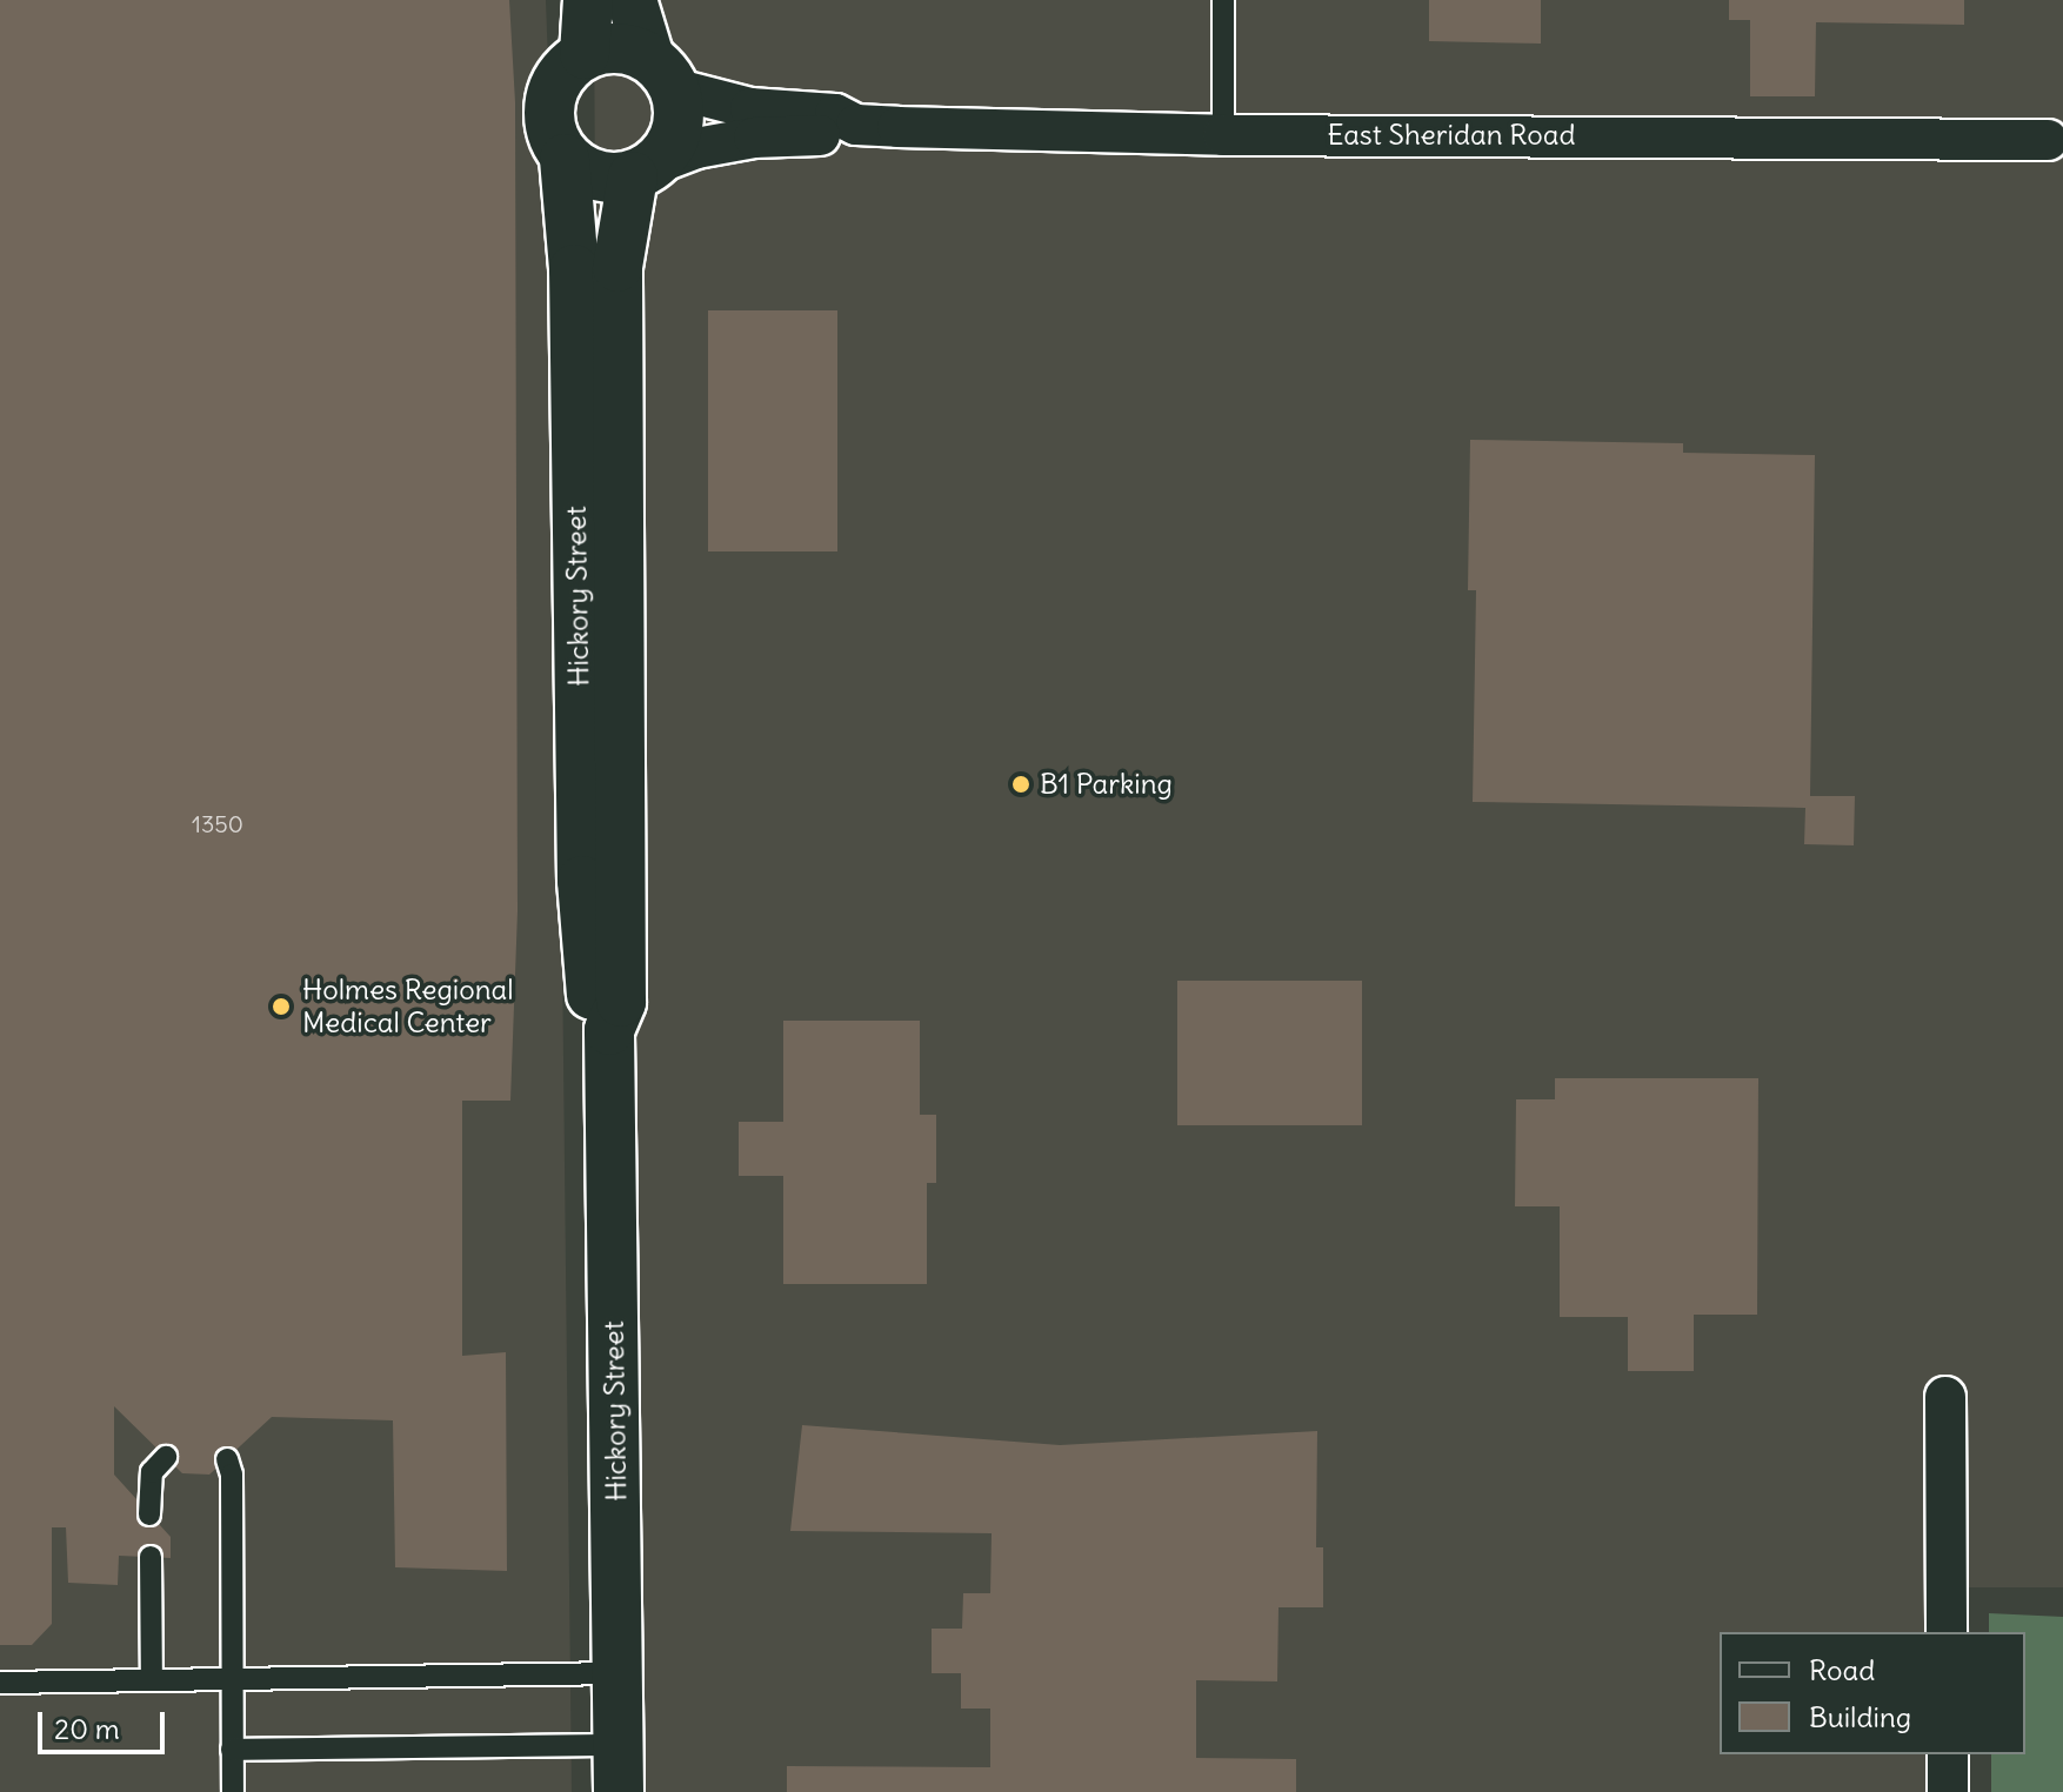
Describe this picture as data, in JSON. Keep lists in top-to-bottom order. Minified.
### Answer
{"streets":{"street":["East Sheridan Road","Hickory Street"]},"crossings":[["East Sheridan Road","Hickory Street"]],"places":["B1 Parking","Holmes Regional Medical Center"],"house_numbers":["1350"],"legend":["Road","Building"],"scale_bar":"20 m"}
